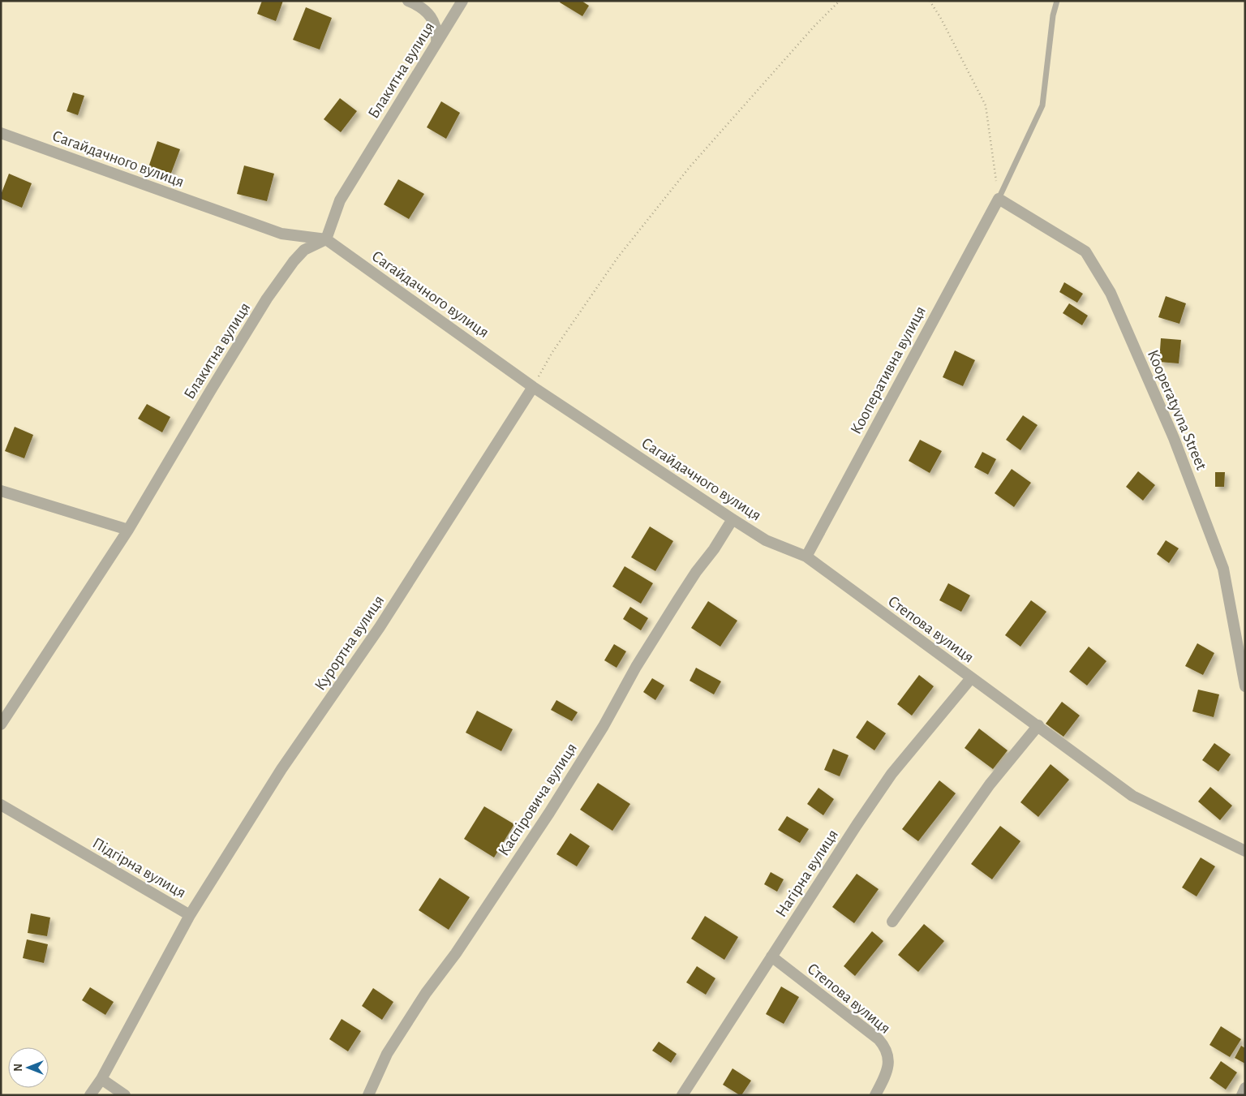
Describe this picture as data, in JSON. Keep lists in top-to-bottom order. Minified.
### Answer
{"streets":{"street":["Блакитна вулиця","Сагайдачного вулиця","Кооперативна вулиця","Kooperatyvna Street","Степова вулиця","Курортна вулиця","Каспіровича вулиця","Підгірна вулиця","Нагірна вулиця"]},"crossings":[["Блакитна вулиця","Сагайдачного вулиця"],["Сагайдачного вулиця","Кооперативна вулиця"],["Сагайдачного вулиця","Степова вулиця"],["Сагайдачного вулиця","Курортна вулиця"],["Сагайдачного вулиця","Каспіровича вулиця"],["Кооперативна вулиця","Kooperatyvna Street"],["Кооперативна вулиця","Степова вулиця"],["Степова вулиця","Нагірна вулиця"],["Курортна вулиця","Підгірна вулиця"]],"north":"left"}
